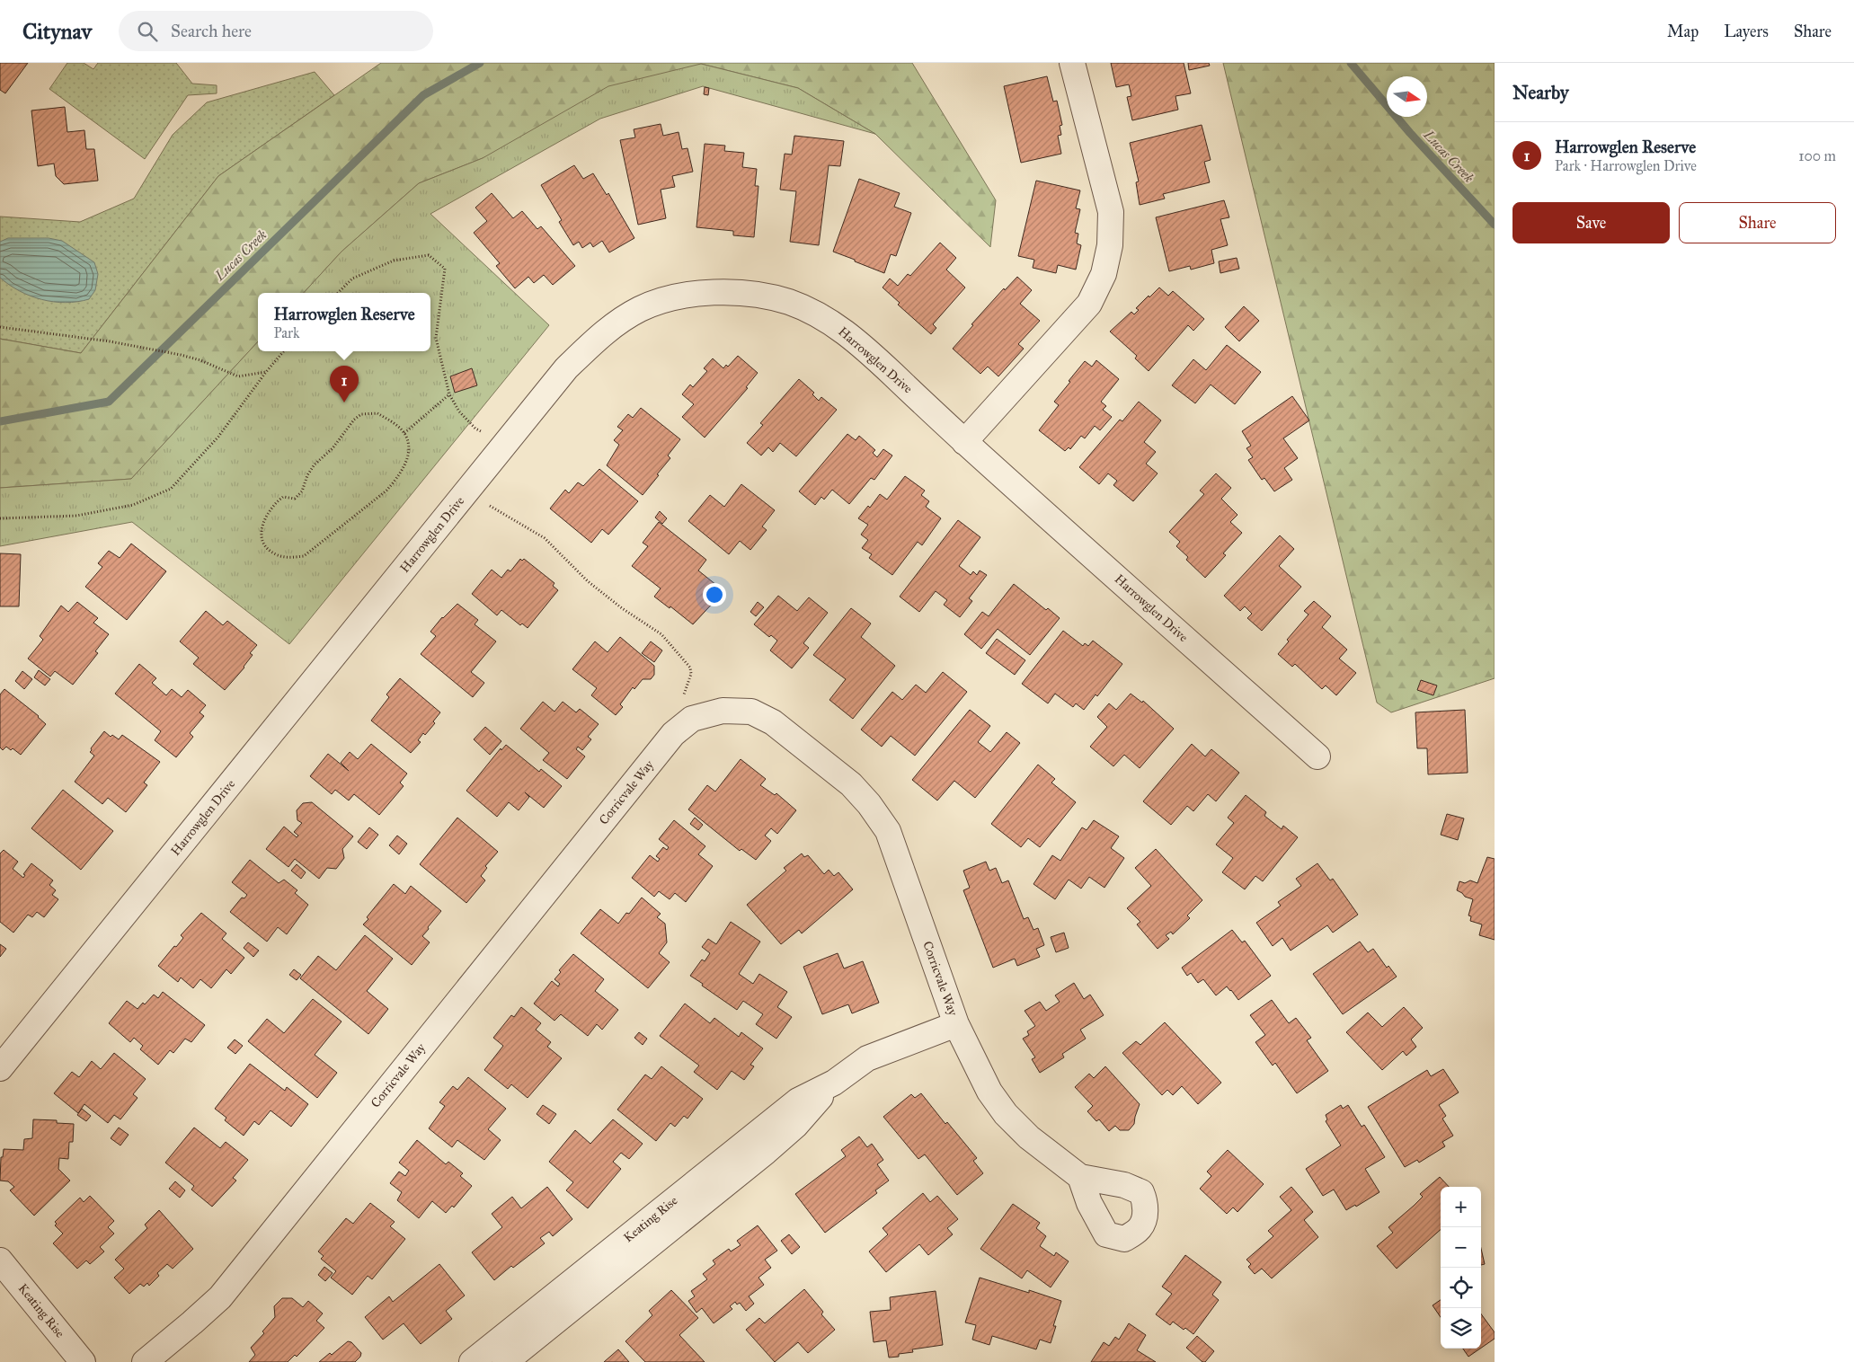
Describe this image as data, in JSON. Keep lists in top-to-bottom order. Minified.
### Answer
{"streets":{"street":["Harrowglen Drive","Corricvale Way","Keating Rise"]},"crossings":[["Corricvale Way","Keating Rise"]],"water":["Lucas Creek"],"north":"right","page":{"header":"Citynav","search":"Search here","nav":["Map","Layers","Share"],"heading":"Nearby","list":[{"mark":"1","name":"Harrowglen Reserve","note":"Park · Harrowglen Drive","value":"100 m"}],"buttons":["Save","Share"],"popup":["Harrowglen Reserve","Park"],"pins":"1","map_buttons":["+","−"]}}
